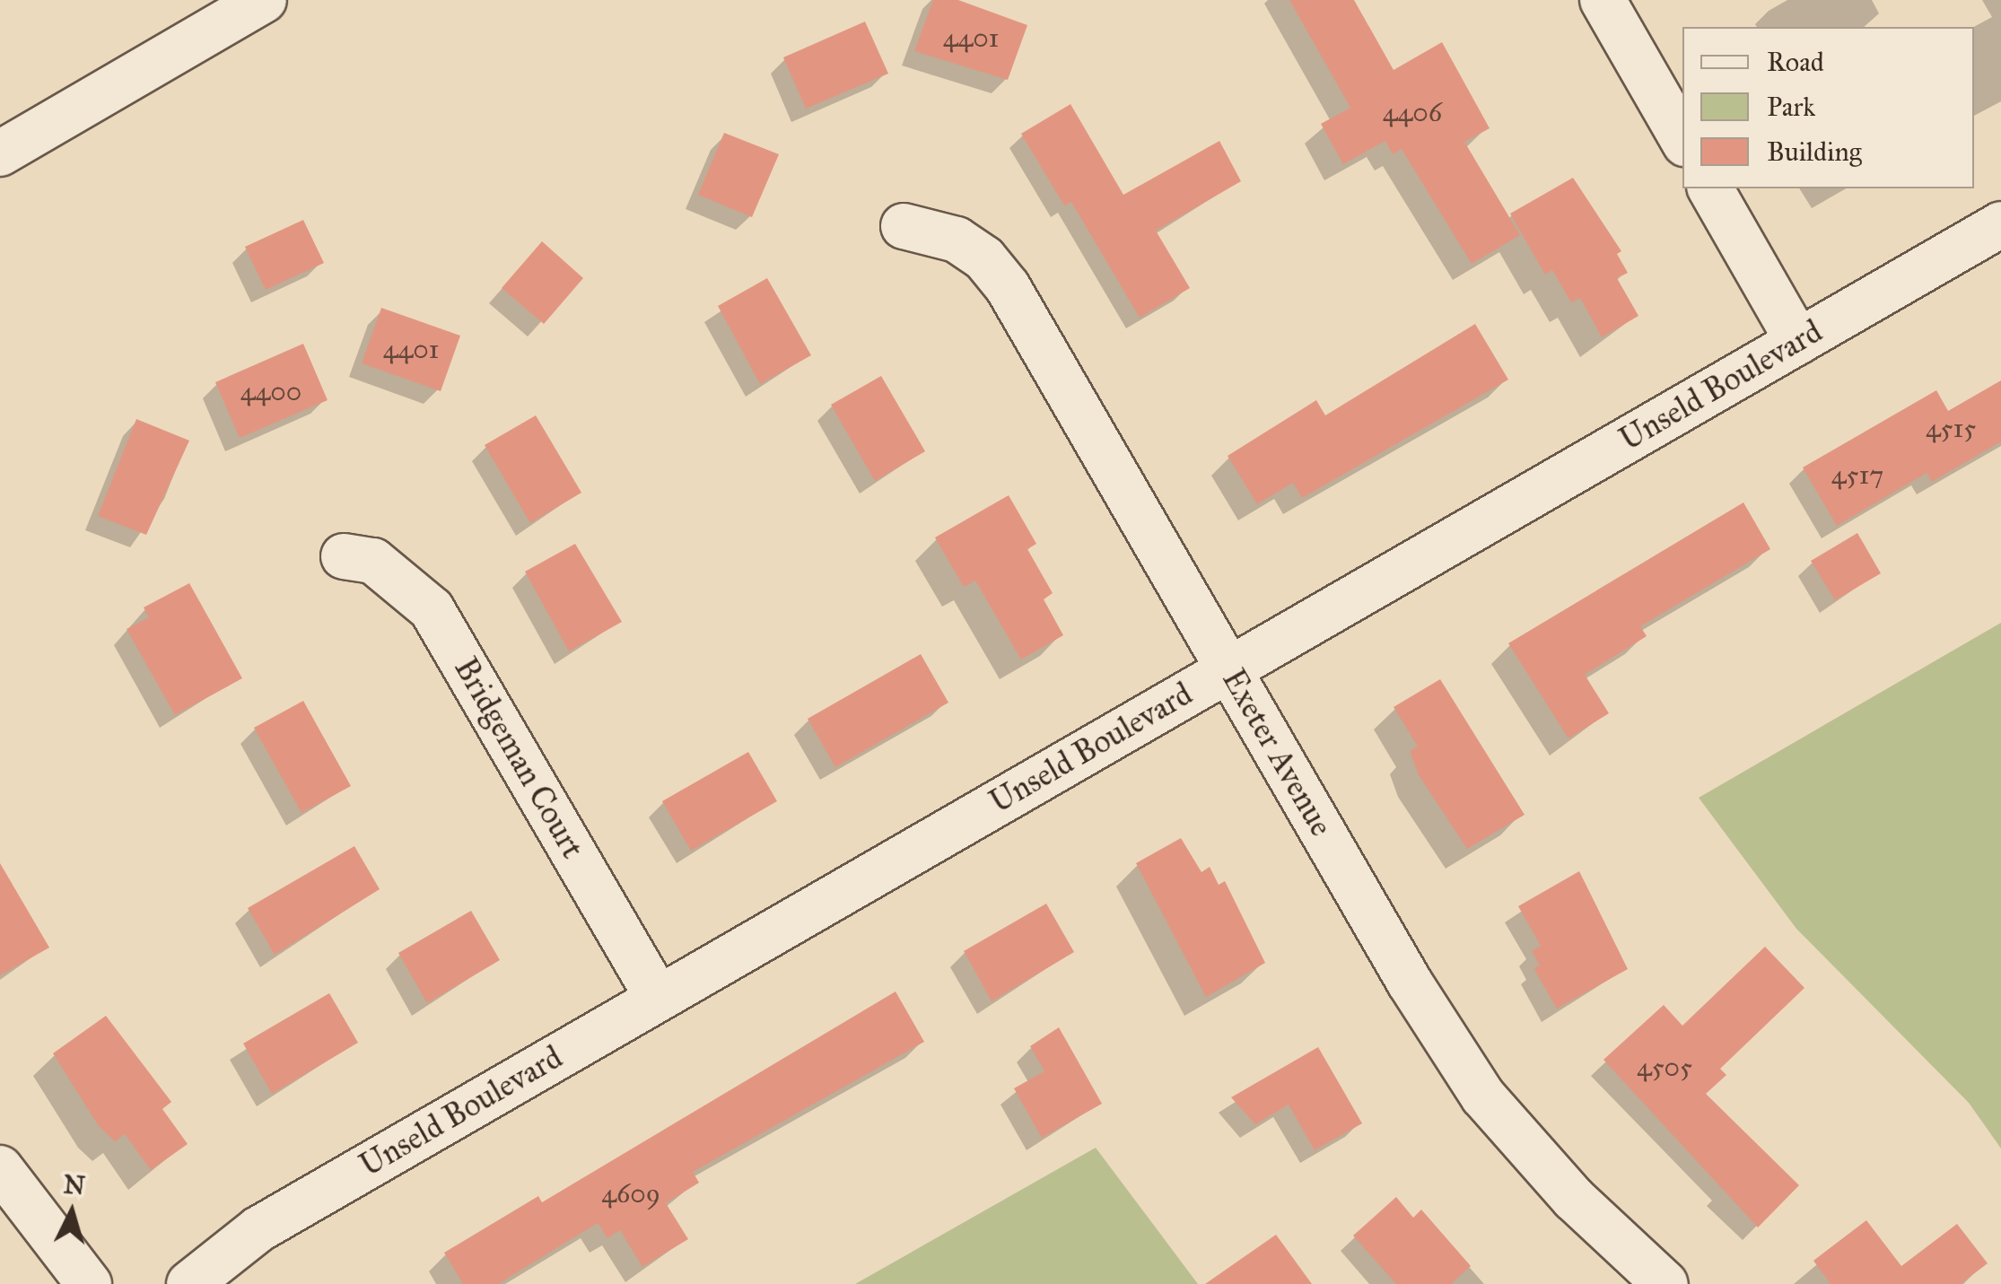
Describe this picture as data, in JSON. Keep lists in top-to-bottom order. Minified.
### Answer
{"streets":{"street":["Unseld Boulevard","Exeter Avenue","Bridgeman Court"]},"crossings":[["Unseld Boulevard","Exeter Avenue"],["Unseld Boulevard","Bridgeman Court"]],"house_numbers":["4401","4406","4401","4400","4515","4517","4505","4609"],"legend":["Road","Park","Building"],"north":"top"}
